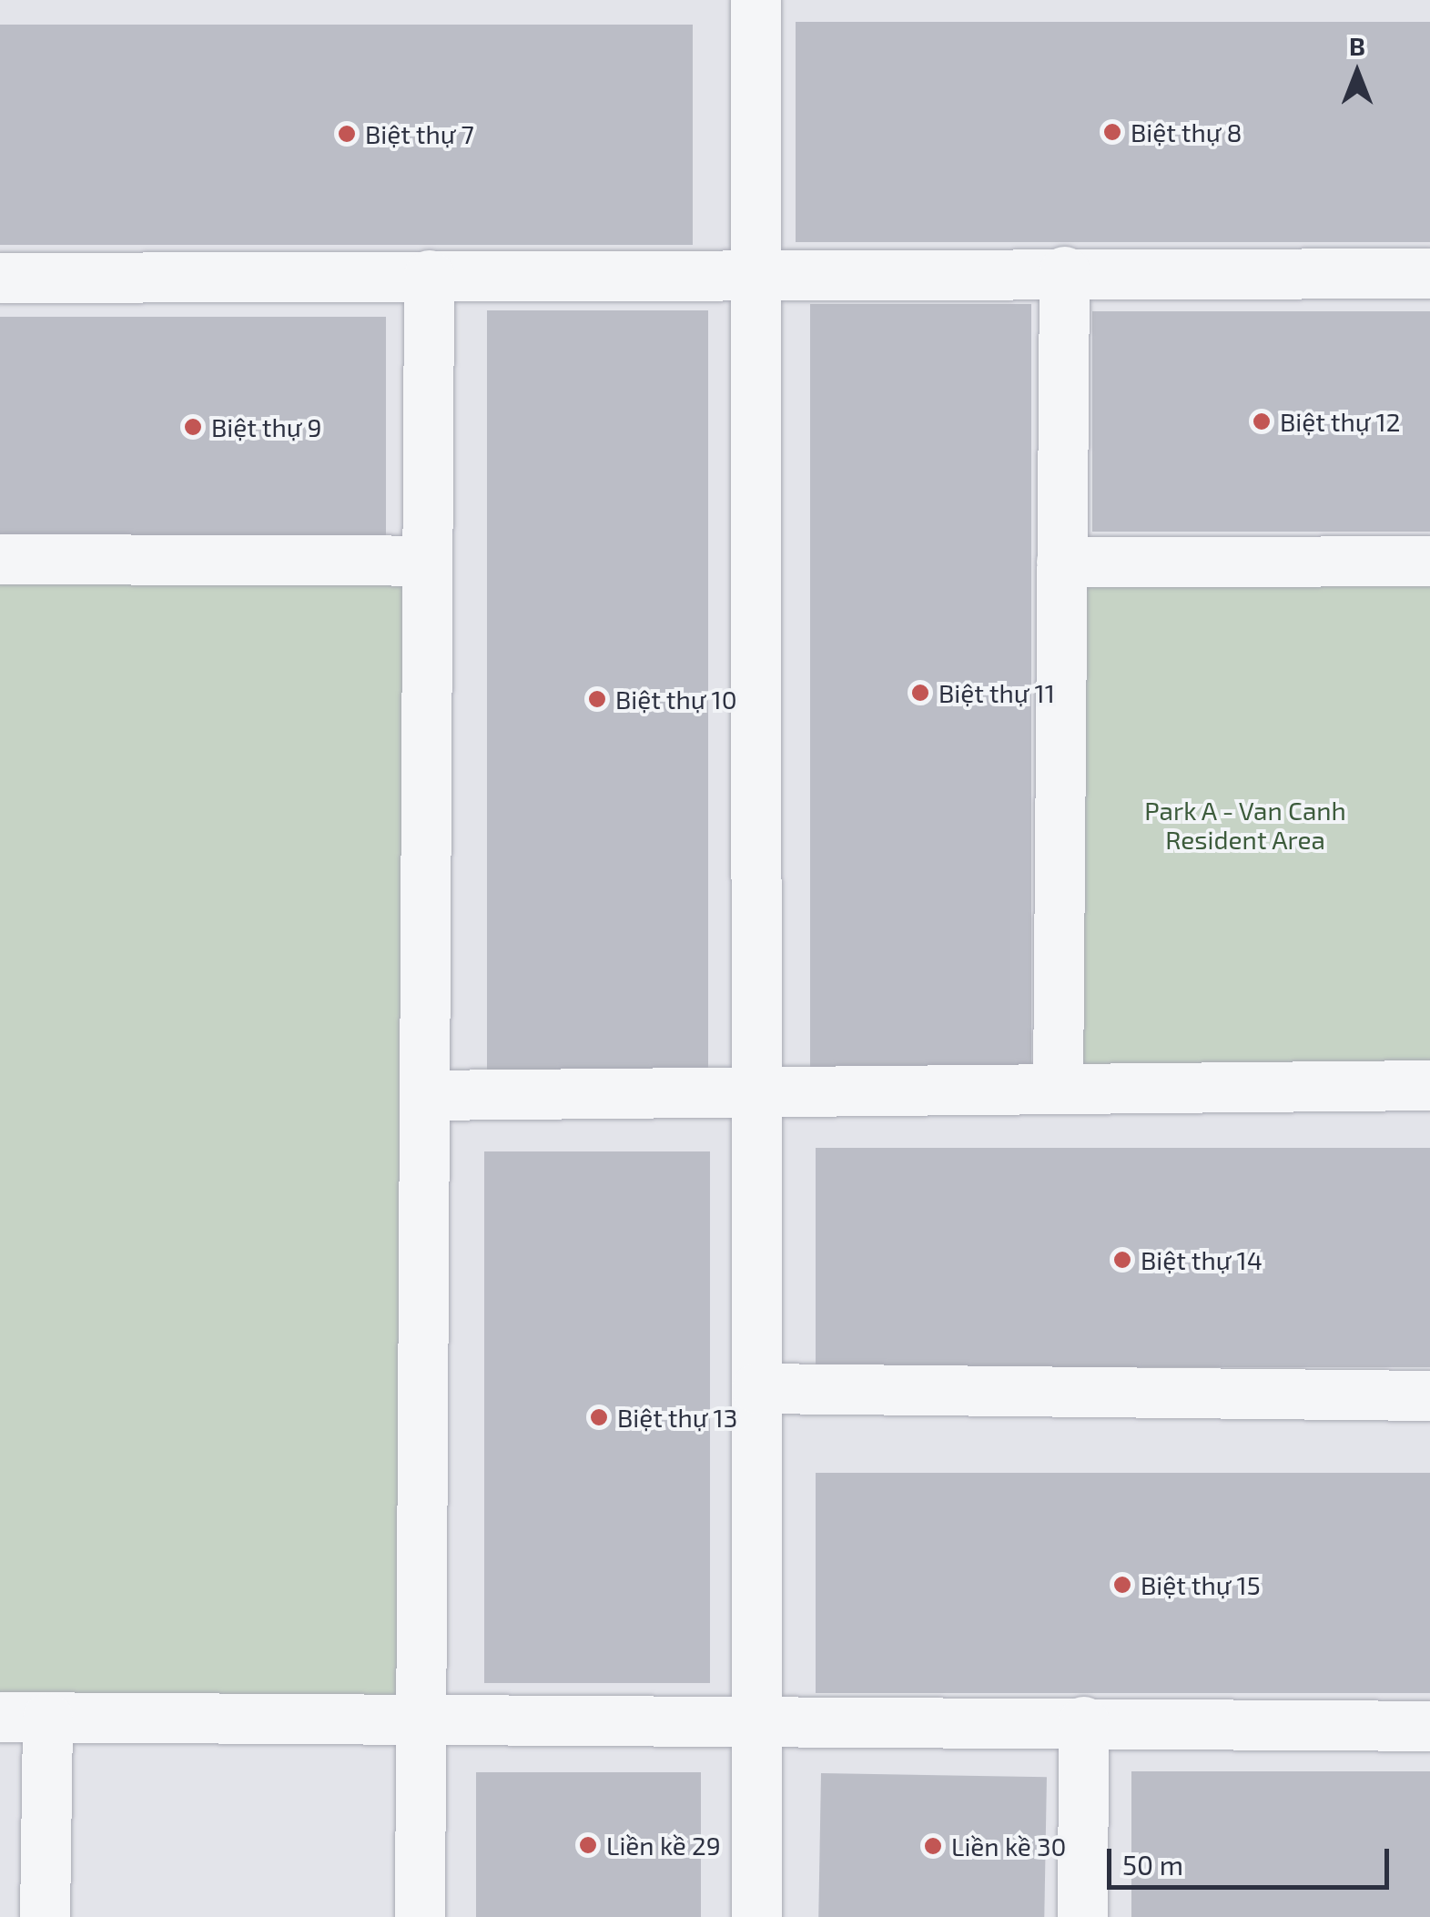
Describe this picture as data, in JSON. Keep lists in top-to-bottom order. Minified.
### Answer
{"parks":["Park A - Van Canh Resident Area"],"places":["Biệt thự 8","Biệt thự 7","Biệt thự 12","Biệt thự 9","Biệt thự 11","Biệt thự 10","Biệt thự 14","Biệt thự 13","Biệt thự 15","Liền kề 29","Liền kề 30"],"scale_bar":"50 m","north":"top"}
